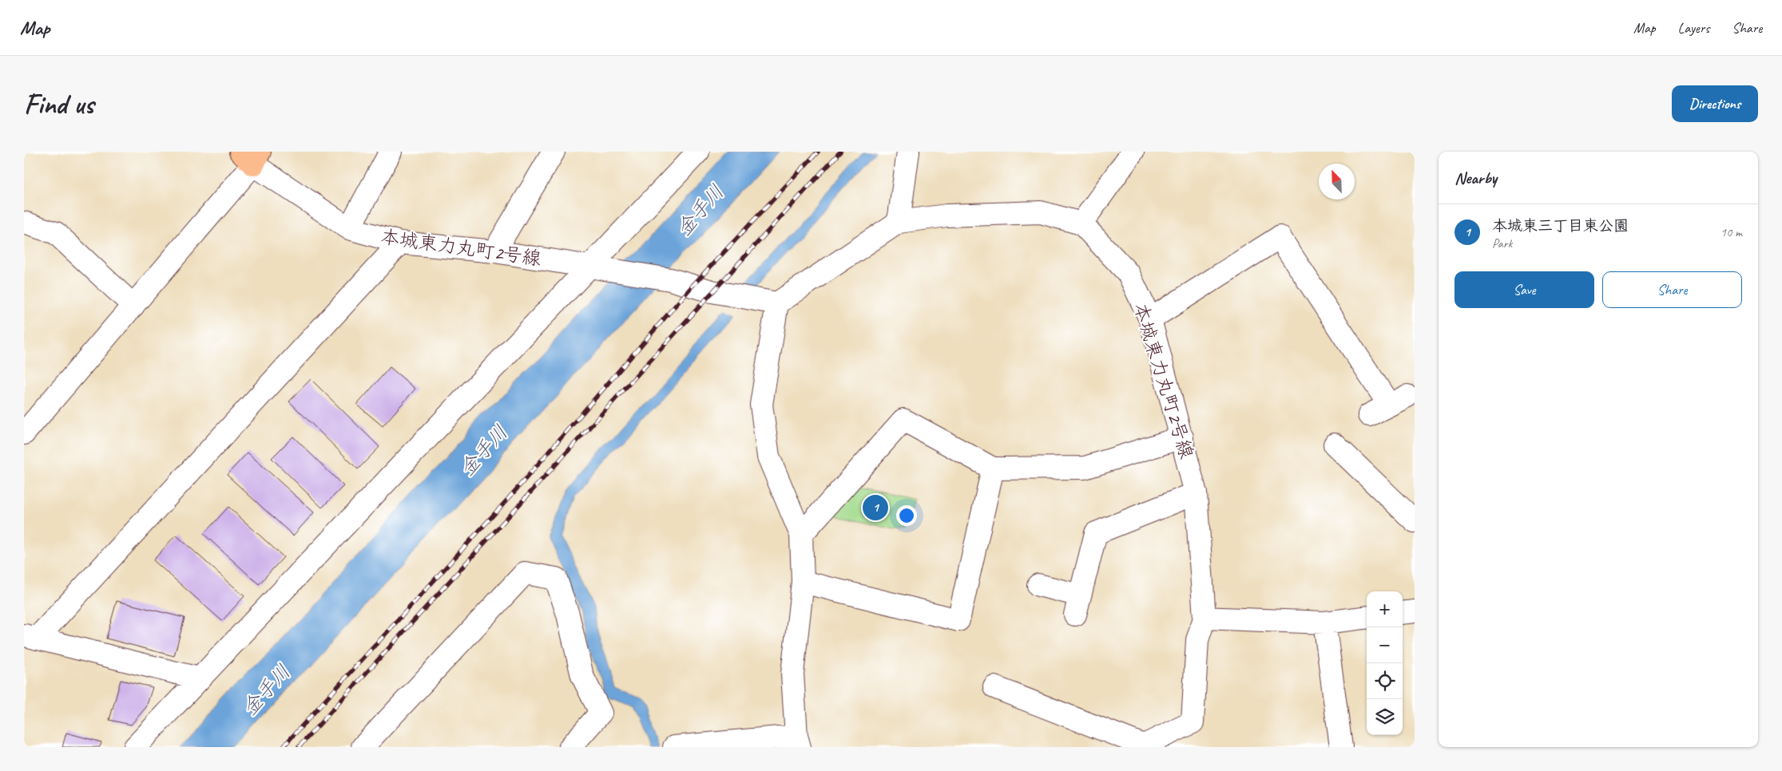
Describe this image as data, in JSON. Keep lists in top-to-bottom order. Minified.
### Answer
{"streets":{"street":["本城東力丸町2号線"]},"water":["金手川"],"north":"top left","page":{"header":"Map","nav":["Map","Layers","Share"],"buttons":["Directions",["Save","Share"]],"title":"Find us","heading":"Nearby","list":[{"mark":"1","name":"本城東三丁目東公園","note":"Park","value":"10 m"}],"pins":"1","map_buttons":["+","−"]}}
